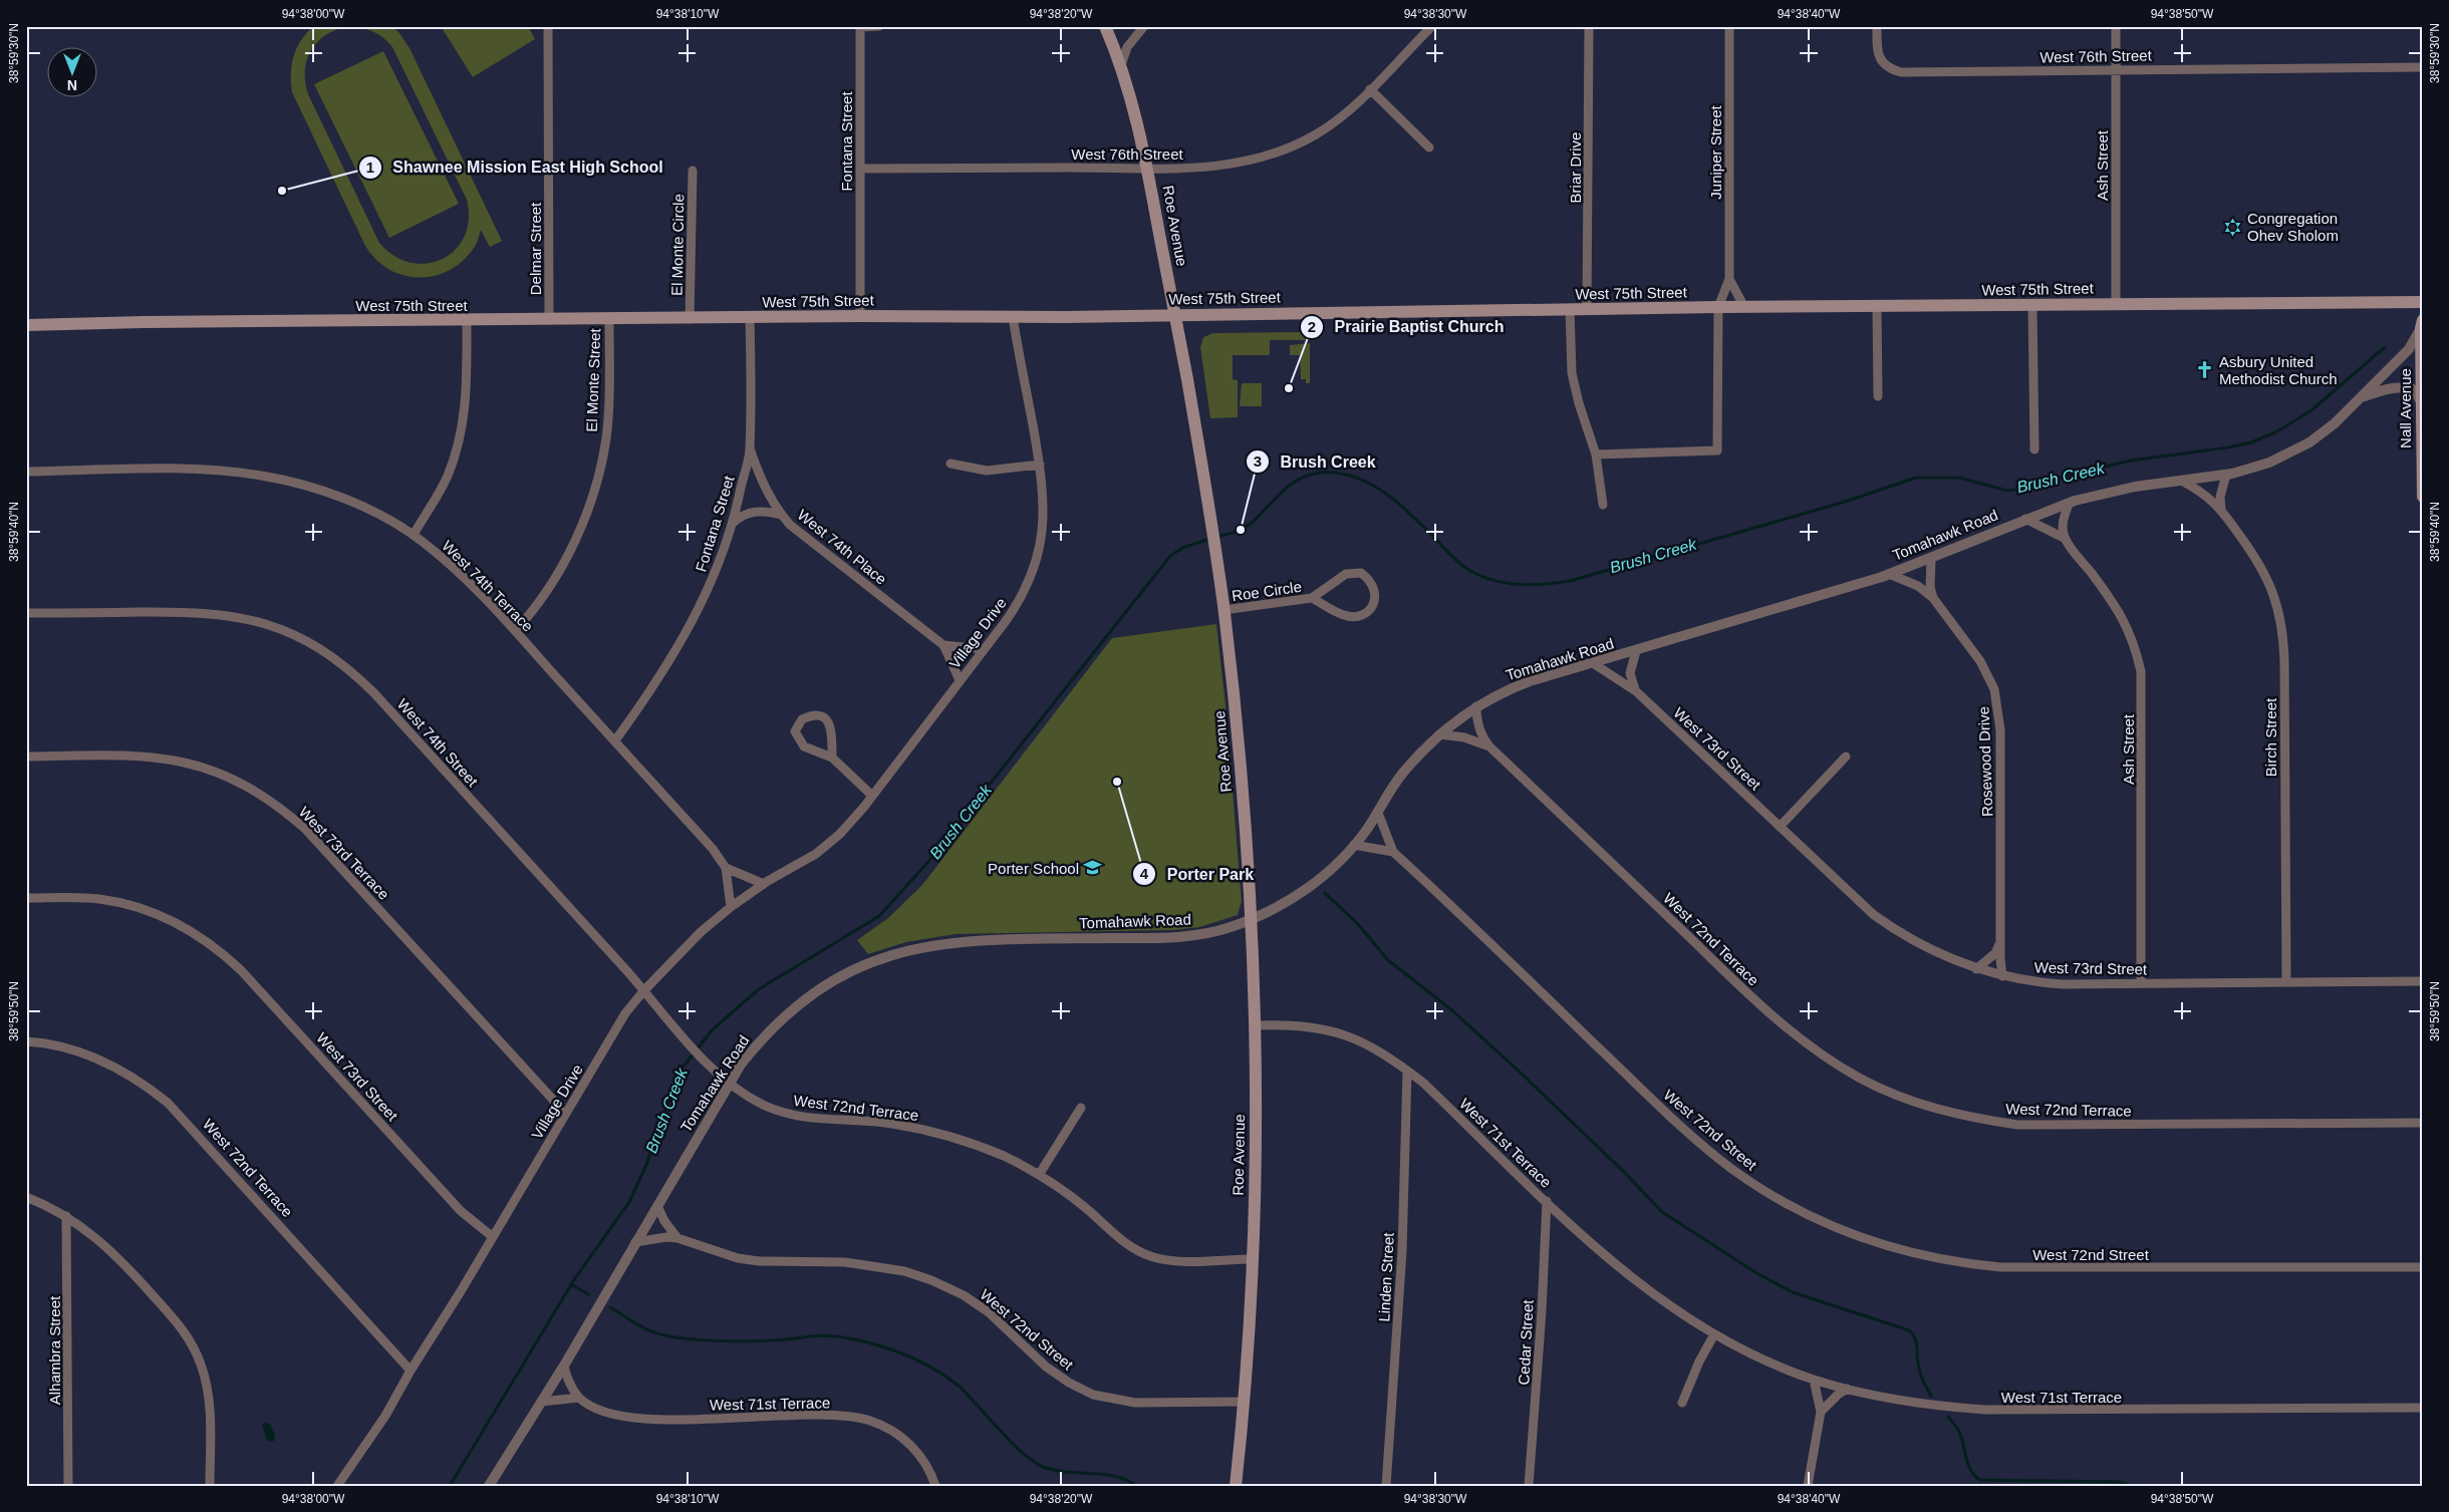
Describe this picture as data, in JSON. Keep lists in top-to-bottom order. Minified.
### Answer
{"streets":{"main road":["Roe Avenue","West 75th Street","Nall Avenue"],"street":["West 76th Street","Fontana Street","Juniper Street","Ash Street","Briar Drive","El Monte Circle","Delmar Street","El Monte Street","Tomahawk Road","West 74th Place","West 74th Terrace","Roe Circle","Village Drive","Birch Street","West 74th Street","West 73rd Street","Rosewood Drive","West 73rd Terrace","West 72nd Terrace","West 72nd Street","West 71st Terrace","Linden Street","Cedar Street","Alhambra Street"]},"crossings":[["West 76th Street","Fontana Street"],["West 76th Street","Ash Street"],["West 76th Street","Roe Avenue"],["Fontana Street","West 75th Street"],["Fontana Street","West 74th Place"],["Fontana Street","West 74th Terrace"],["Juniper Street","West 75th Street"],["Ash Street","West 75th Street"],["Ash Street","Tomahawk Road"],["Ash Street","West 73rd Street"],["Briar Drive","West 75th Street"],["Roe Avenue","West 75th Street"],["Roe Avenue","Tomahawk Road"],["Roe Avenue","Roe Circle"],["Roe Avenue","West 72nd Terrace"],["Roe Avenue","West 72nd Street"],["Roe Avenue","West 71st Terrace"],["El Monte Circle","West 75th Street"],["Delmar Street","West 75th Street"],["West 75th Street","El Monte Street"],["West 75th Street","Village Drive"],["El Monte Street","West 74th Terrace"],["Nall Avenue","Tomahawk Road"],["Tomahawk Road","Birch Street"],["Tomahawk Road","West 74th Street"],["Tomahawk Road","West 73rd Street"],["Tomahawk Road","Rosewood Drive"],["Tomahawk Road","West 72nd Terrace"],["Tomahawk Road","West 72nd Street"],["West 74th Place","Village Drive"],["West 74th Terrace","Village Drive"],["Village Drive","West 74th Street"],["Village Drive","West 73rd Street"],["Village Drive","West 73rd Terrace"],["Village Drive","West 72nd Terrace"],["Birch Street","West 73rd Street"],["West 74th Street","West 72nd Terrace"],["West 73rd Street","Rosewood Drive"],["West 71st Terrace","Linden Street"],["West 71st Terrace","Cedar Street"]],"water":["Brush Creek"],"places":{"other":["Shawnee Mission East High School","Prairie Baptist Church","Brush Creek","Porter Park"],"synagogue":["Congregation Ohev Sholom"],"church":["Asbury United Methodist Church"],"school or university":["Porter School"]},"north":"bottom","coordinates":["94°38'00\"W","94°38'10\"W","94°38'20\"W","94°38'30\"W","94°38'40\"W","94°38'50\"W","38°59'30\"N","38°59'40\"N","38°59'50\"N"]}
